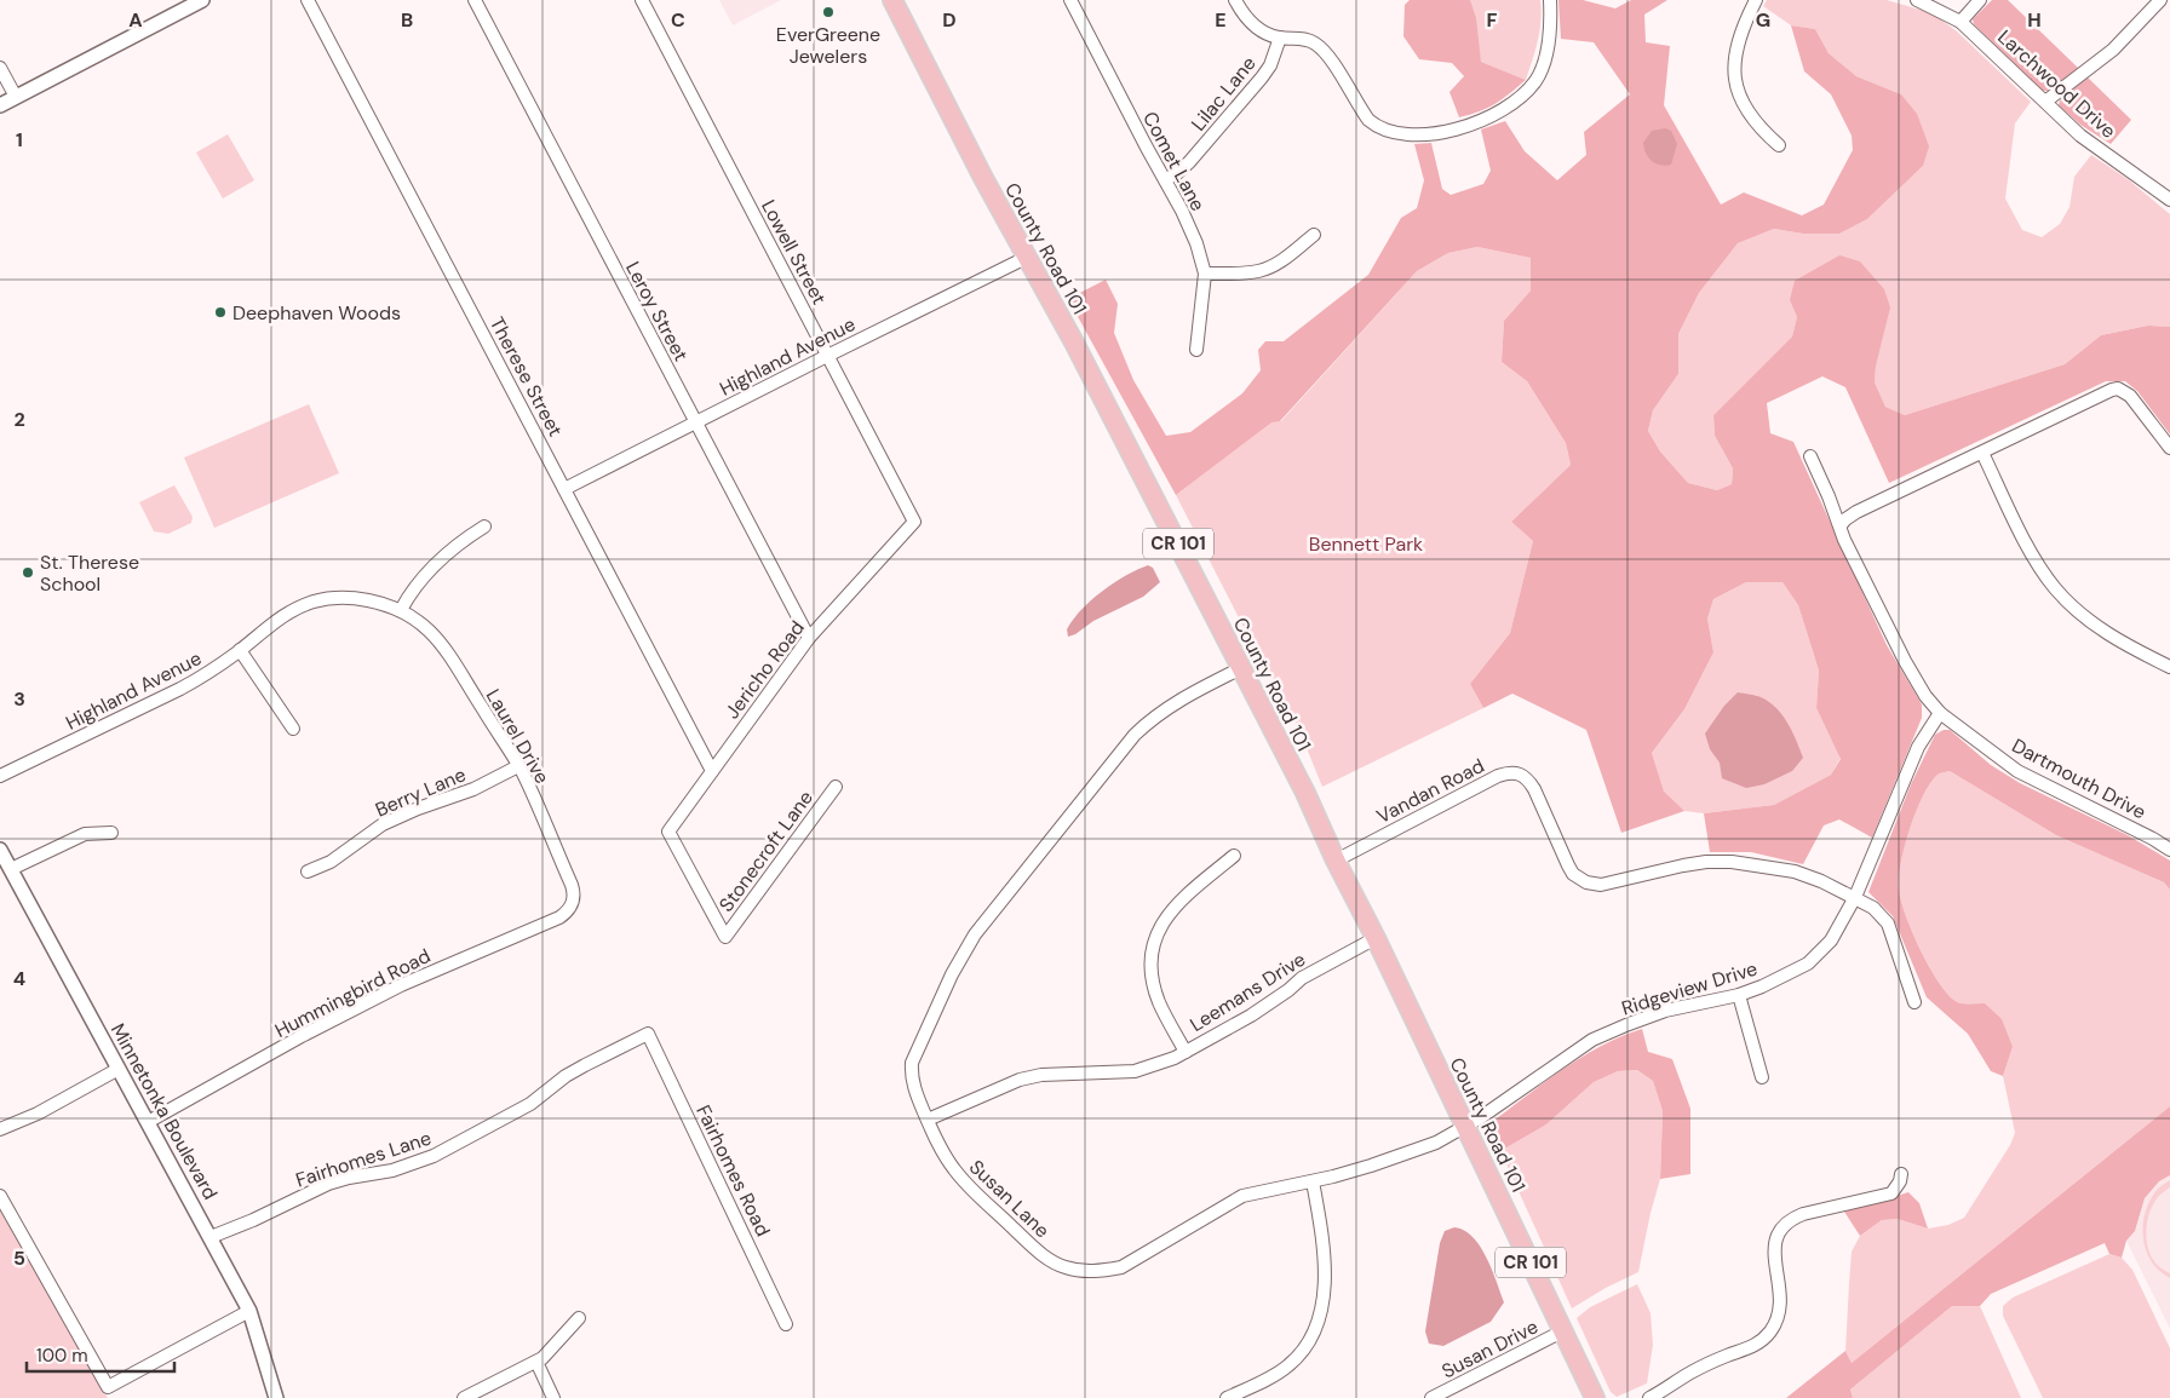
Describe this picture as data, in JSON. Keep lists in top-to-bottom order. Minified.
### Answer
{"streets":{"main road":["County Road 101","CR 101"],"street":["Larchwood Drive","Lilac Lane","Comet Lane","Lowell Street","Leroy Street","Highland Avenue","Therese Street","Jericho Road","Laurel Drive","Dartmouth Drive","Vandan Road","Berry Lane","Stonecroft Lane","Ridgeview Drive","Leemans Drive","Hummingbird Road","Minnetonka Boulevard","Fairhomes Lane","Fairhomes Road","Susan Lane","Susan Drive"]},"crossings":[["Lilac Lane","Comet Lane"],["County Road 101","Highland Avenue"],["County Road 101","Vandan Road"],["County Road 101","Ridgeview Drive"],["County Road 101","Leemans Drive"],["County Road 101","Susan Lane"],["County Road 101","Susan Drive"],["Lowell Street","Highland Avenue"],["Lowell Street","Jericho Road"],["Leroy Street","Highland Avenue"],["Leroy Street","Jericho Road"],["Highland Avenue","Therese Street"],["Highland Avenue","Laurel Drive"],["Therese Street","Jericho Road"],["Jericho Road","Stonecroft Lane"],["Laurel Drive","Berry Lane"],["Laurel Drive","Hummingbird Road"],["Dartmouth Drive","Ridgeview Drive"],["Vandan Road","Ridgeview Drive"],["Ridgeview Drive","Susan Lane"],["Leemans Drive","Susan Lane"],["Hummingbird Road","Minnetonka Boulevard"],["Minnetonka Boulevard","Fairhomes Lane"],["Fairhomes Lane","Fairhomes Road"]],"parks":["Bennett Park"],"places":["EverGreene Jewelers","Deephaven Woods","St. Therese School"],"scale_bar":"100 m","grid":{"columns":["A","B","C","D","E","F","G","H"],"rows":["1","2","3","4","5"]}}
